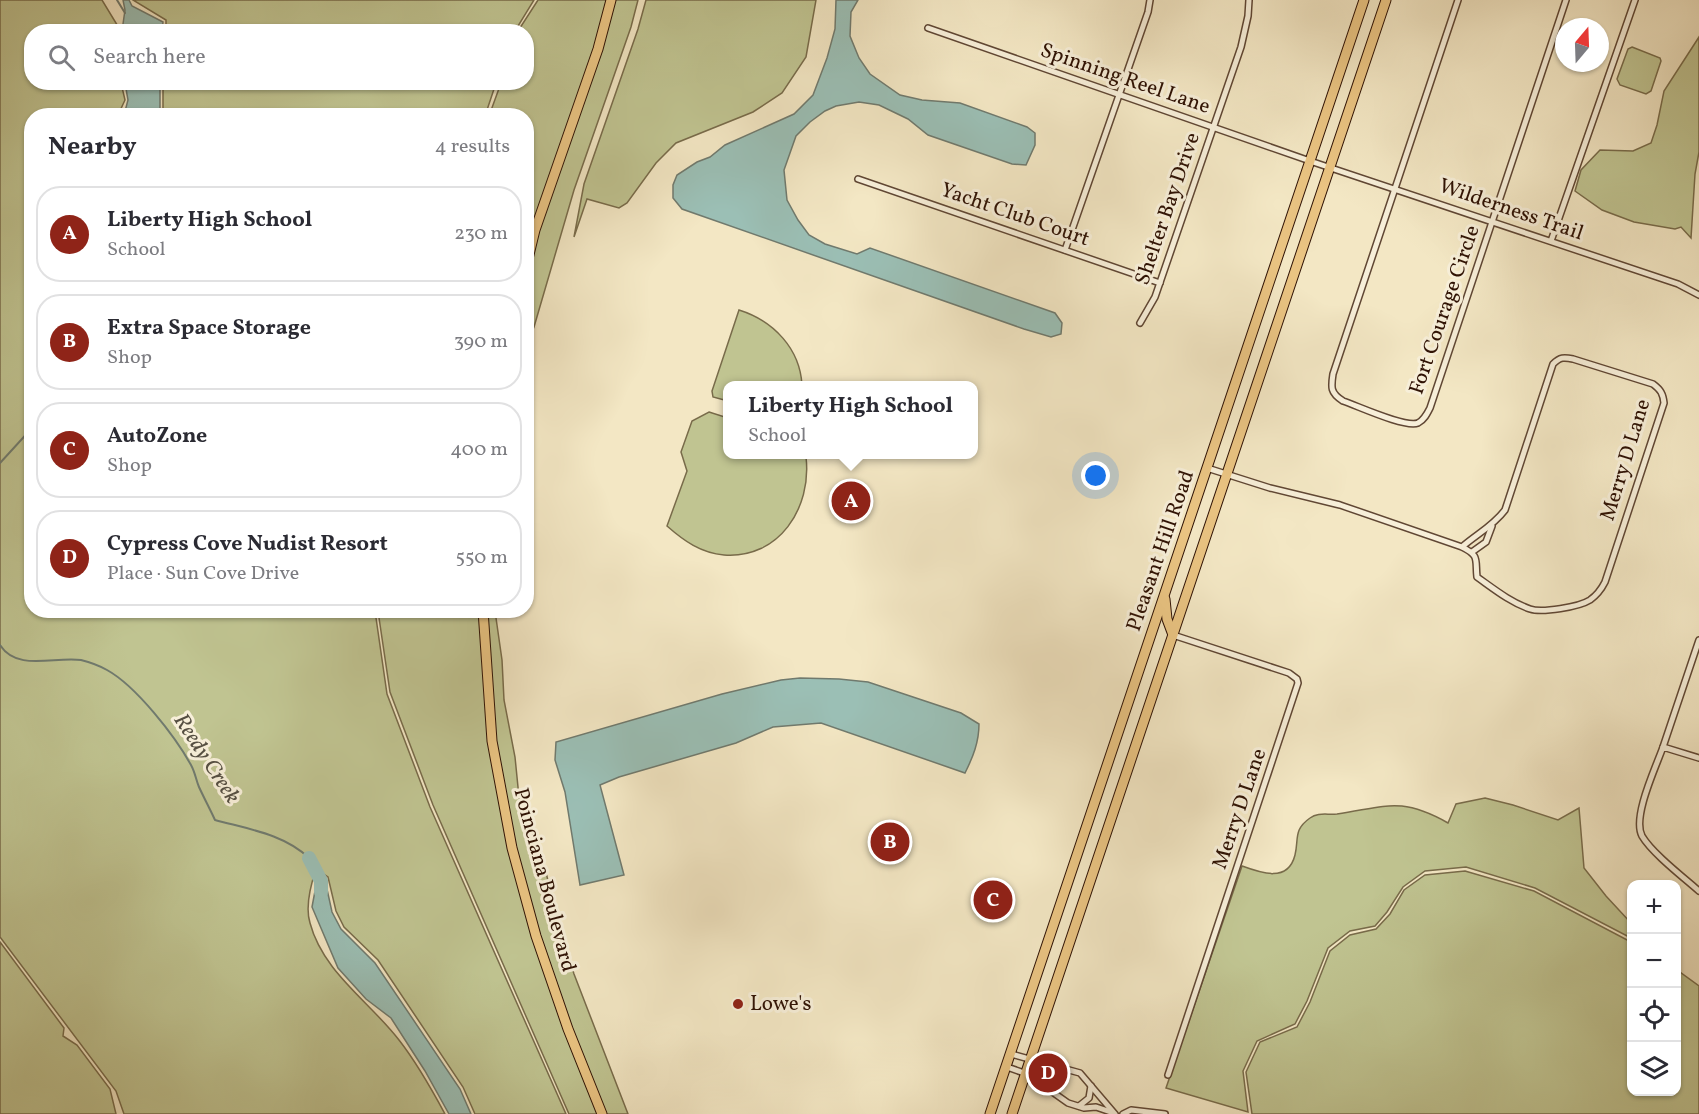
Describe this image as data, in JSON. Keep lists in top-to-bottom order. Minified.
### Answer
{"streets":{"main road":["Pleasant Hill Road","Poinciana Boulevard"],"street":["Spinning Reel Lane","Shelter Bay Drive","Wilderness Trail","Yacht Club Court","Fort Courage Circle","Merry D Lane"]},"crossings":[["Spinning Reel Lane","Shelter Bay Drive"],["Spinning Reel Lane","Wilderness Trail"],["Spinning Reel Lane","Pleasant Hill Road"],["Shelter Bay Drive","Yacht Club Court"],["Wilderness Trail","Fort Courage Circle"],["Wilderness Trail","Pleasant Hill Road"],["Merry D Lane","Pleasant Hill Road"]],"water":["Reedy Creek"],"places":["Lowe's"],"north":"top","page":{"search":"Search here","heading":["Nearby","4 results"],"list":[{"mark":"A","name":"Liberty High School","note":"School","value":"230 m"},{"mark":"B","name":"Extra Space Storage","note":"Shop","value":"390 m"},{"mark":"C","name":"AutoZone","note":"Shop","value":"400 m"},{"mark":"D","name":"Cypress Cove Nudist Resort","note":"Place · Sun Cove Drive","value":"550 m"}],"popup":["Liberty High School","School"],"pins":["A","B","C","D"],"map_buttons":["+","−"]}}
